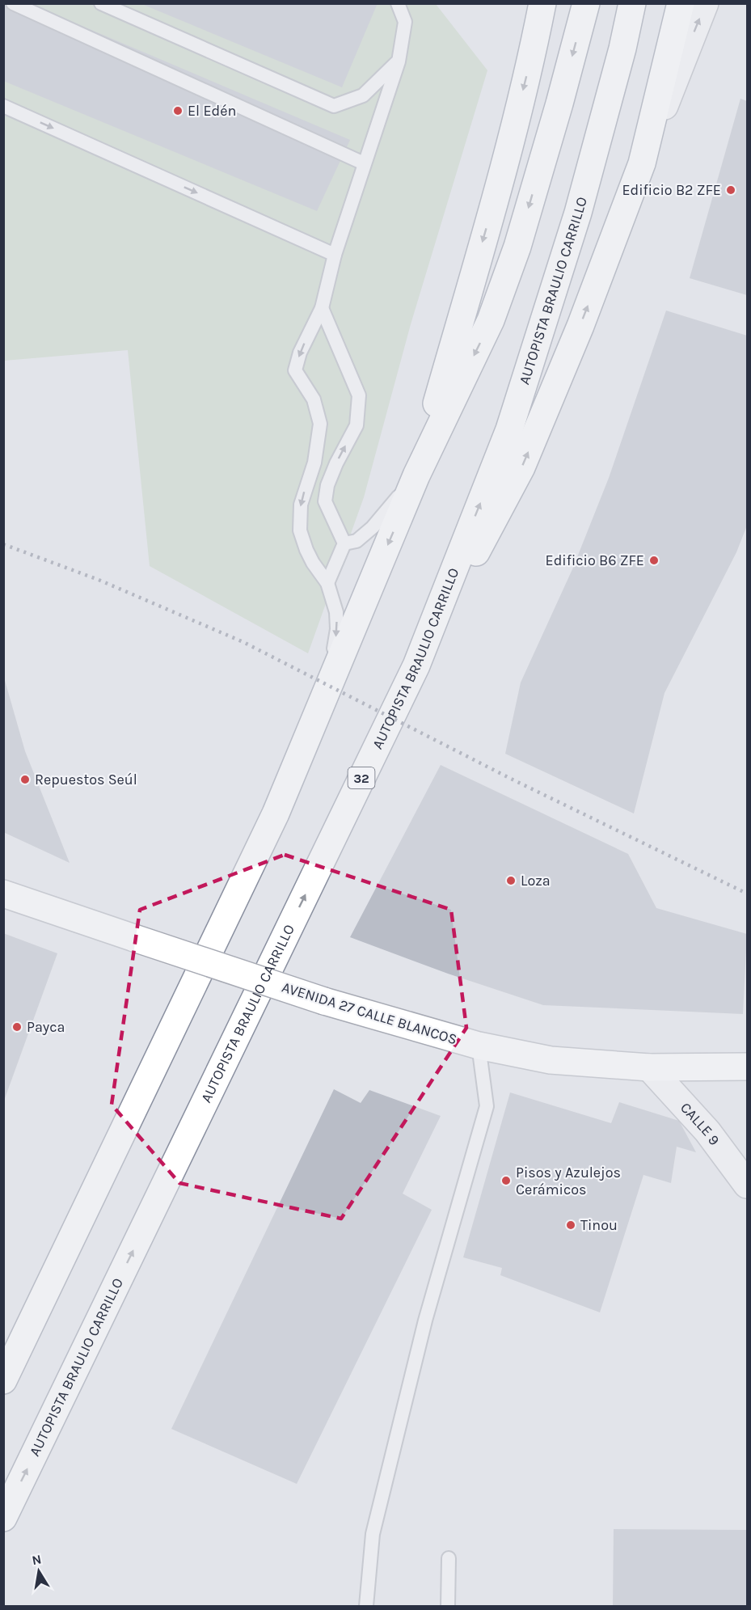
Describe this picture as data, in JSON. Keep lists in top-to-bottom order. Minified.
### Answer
{"streets":{"main road":["AUTOPISTA BRAULIO CARRILLO","32","AVENIDA 27 CALLE BLANCOS"],"street":["CALLE 9"]},"crossings":[["AVENIDA 27 CALLE BLANCOS","CALLE 9"]],"places":["El Edén","Edificio B2 ZFE","Edificio B6 ZFE","Repuestos Seúl","Loza","Payca","Pisos y Azulejos Cerámicos","Tinou"],"north":"top"}
